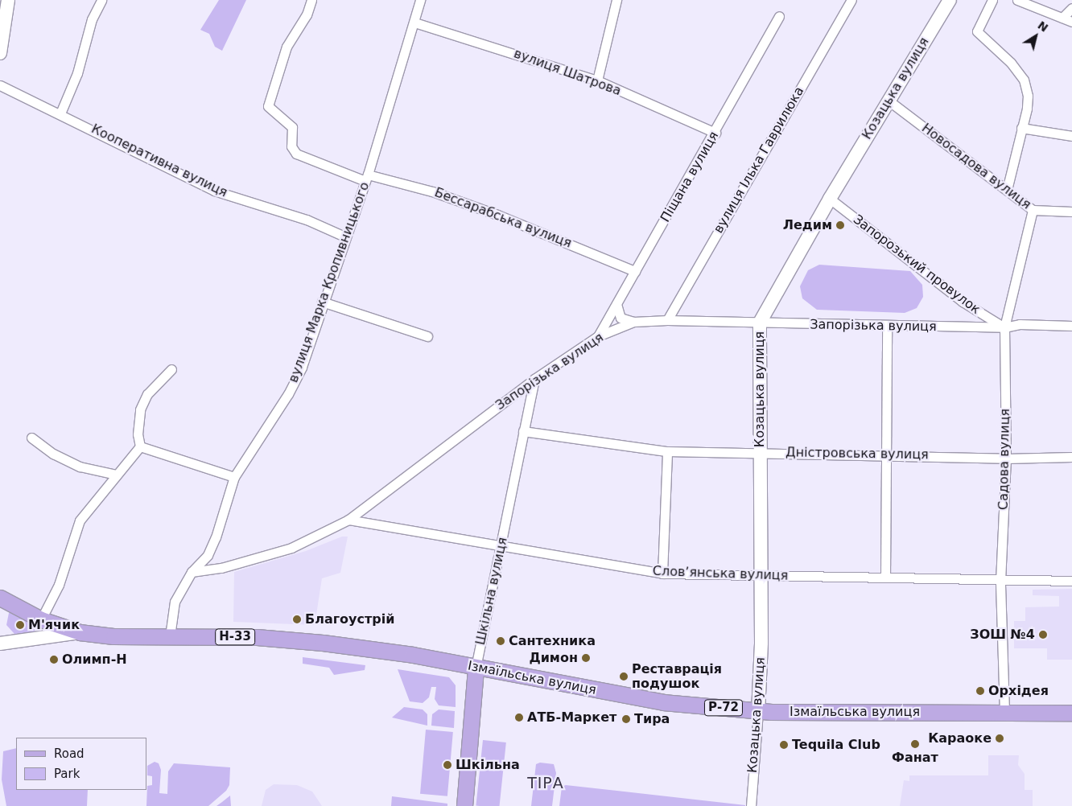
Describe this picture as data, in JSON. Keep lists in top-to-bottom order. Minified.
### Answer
{"streets":{"main road":["Шкільна вулиця","Н-33","Ізмаїльська вулиця","Р-72"],"street":["вулиця Шатрова","Козацька вулиця","вулиця Ілька Гаврилюка","Кооперативна вулиця","Новосадова вулиця","Піщана вулиця","Бессарабська вулиця","Запорозький провулок","вулиця Марка Кропивницького","Запорізька вулиця","Дністровська вулиця","Садова вулиця","Словʼянська вулиця"]},"crossings":[["вулиця Шатрова","Піщана вулиця"],["вулиця Шатрова","вулиця Марка Кропивницького"],["Козацька вулиця","Новосадова вулиця"],["Козацька вулиця","Запорозький провулок"],["Козацька вулиця","Запорізька вулиця"],["Козацька вулиця","Дністровська вулиця"],["Козацька вулиця","Словʼянська вулиця"],["Козацька вулиця","Ізмаїльська вулиця"],["вулиця Ілька Гаврилюка","Запорізька вулиця"],["Кооперативна вулиця","вулиця Марка Кропивницького"],["Новосадова вулиця","Садова вулиця"],["Піщана вулиця","Бессарабська вулиця"],["Піщана вулиця","Запорізька вулиця"],["Бессарабська вулиця","вулиця Марка Кропивницького"],["Запорозький провулок","Запорізька вулиця"],["Запорозький провулок","Садова вулиця"],["вулиця Марка Кропивницького","Запорізька вулиця"],["вулиця Марка Кропивницького","Ізмаїльська вулиця"],["Запорізька вулиця","Садова вулиця"],["Запорізька вулиця","Словʼянська вулиця"],["Запорізька вулиця","Шкільна вулиця"],["Дністровська вулиця","Садова вулиця"],["Дністровська вулиця","Шкільна вулиця"],["Садова вулиця","Словʼянська вулиця"],["Садова вулиця","Ізмаїльська вулиця"],["Словʼянська вулиця","Шкільна вулиця"],["Шкільна вулиця","Ізмаїльська вулиця"]],"districts":["ТІРА"],"places":["Ледим","Благоустрій","М'ячик","ЗОШ №4","Сантехника","Димон","Олимп-Н","Реставрація подушок","Орхідея","АТБ-Маркет","Тира","Караоке","Фанат","Tequila Club","Шкільна"],"legend":["Road","Park"],"north":"top right"}
